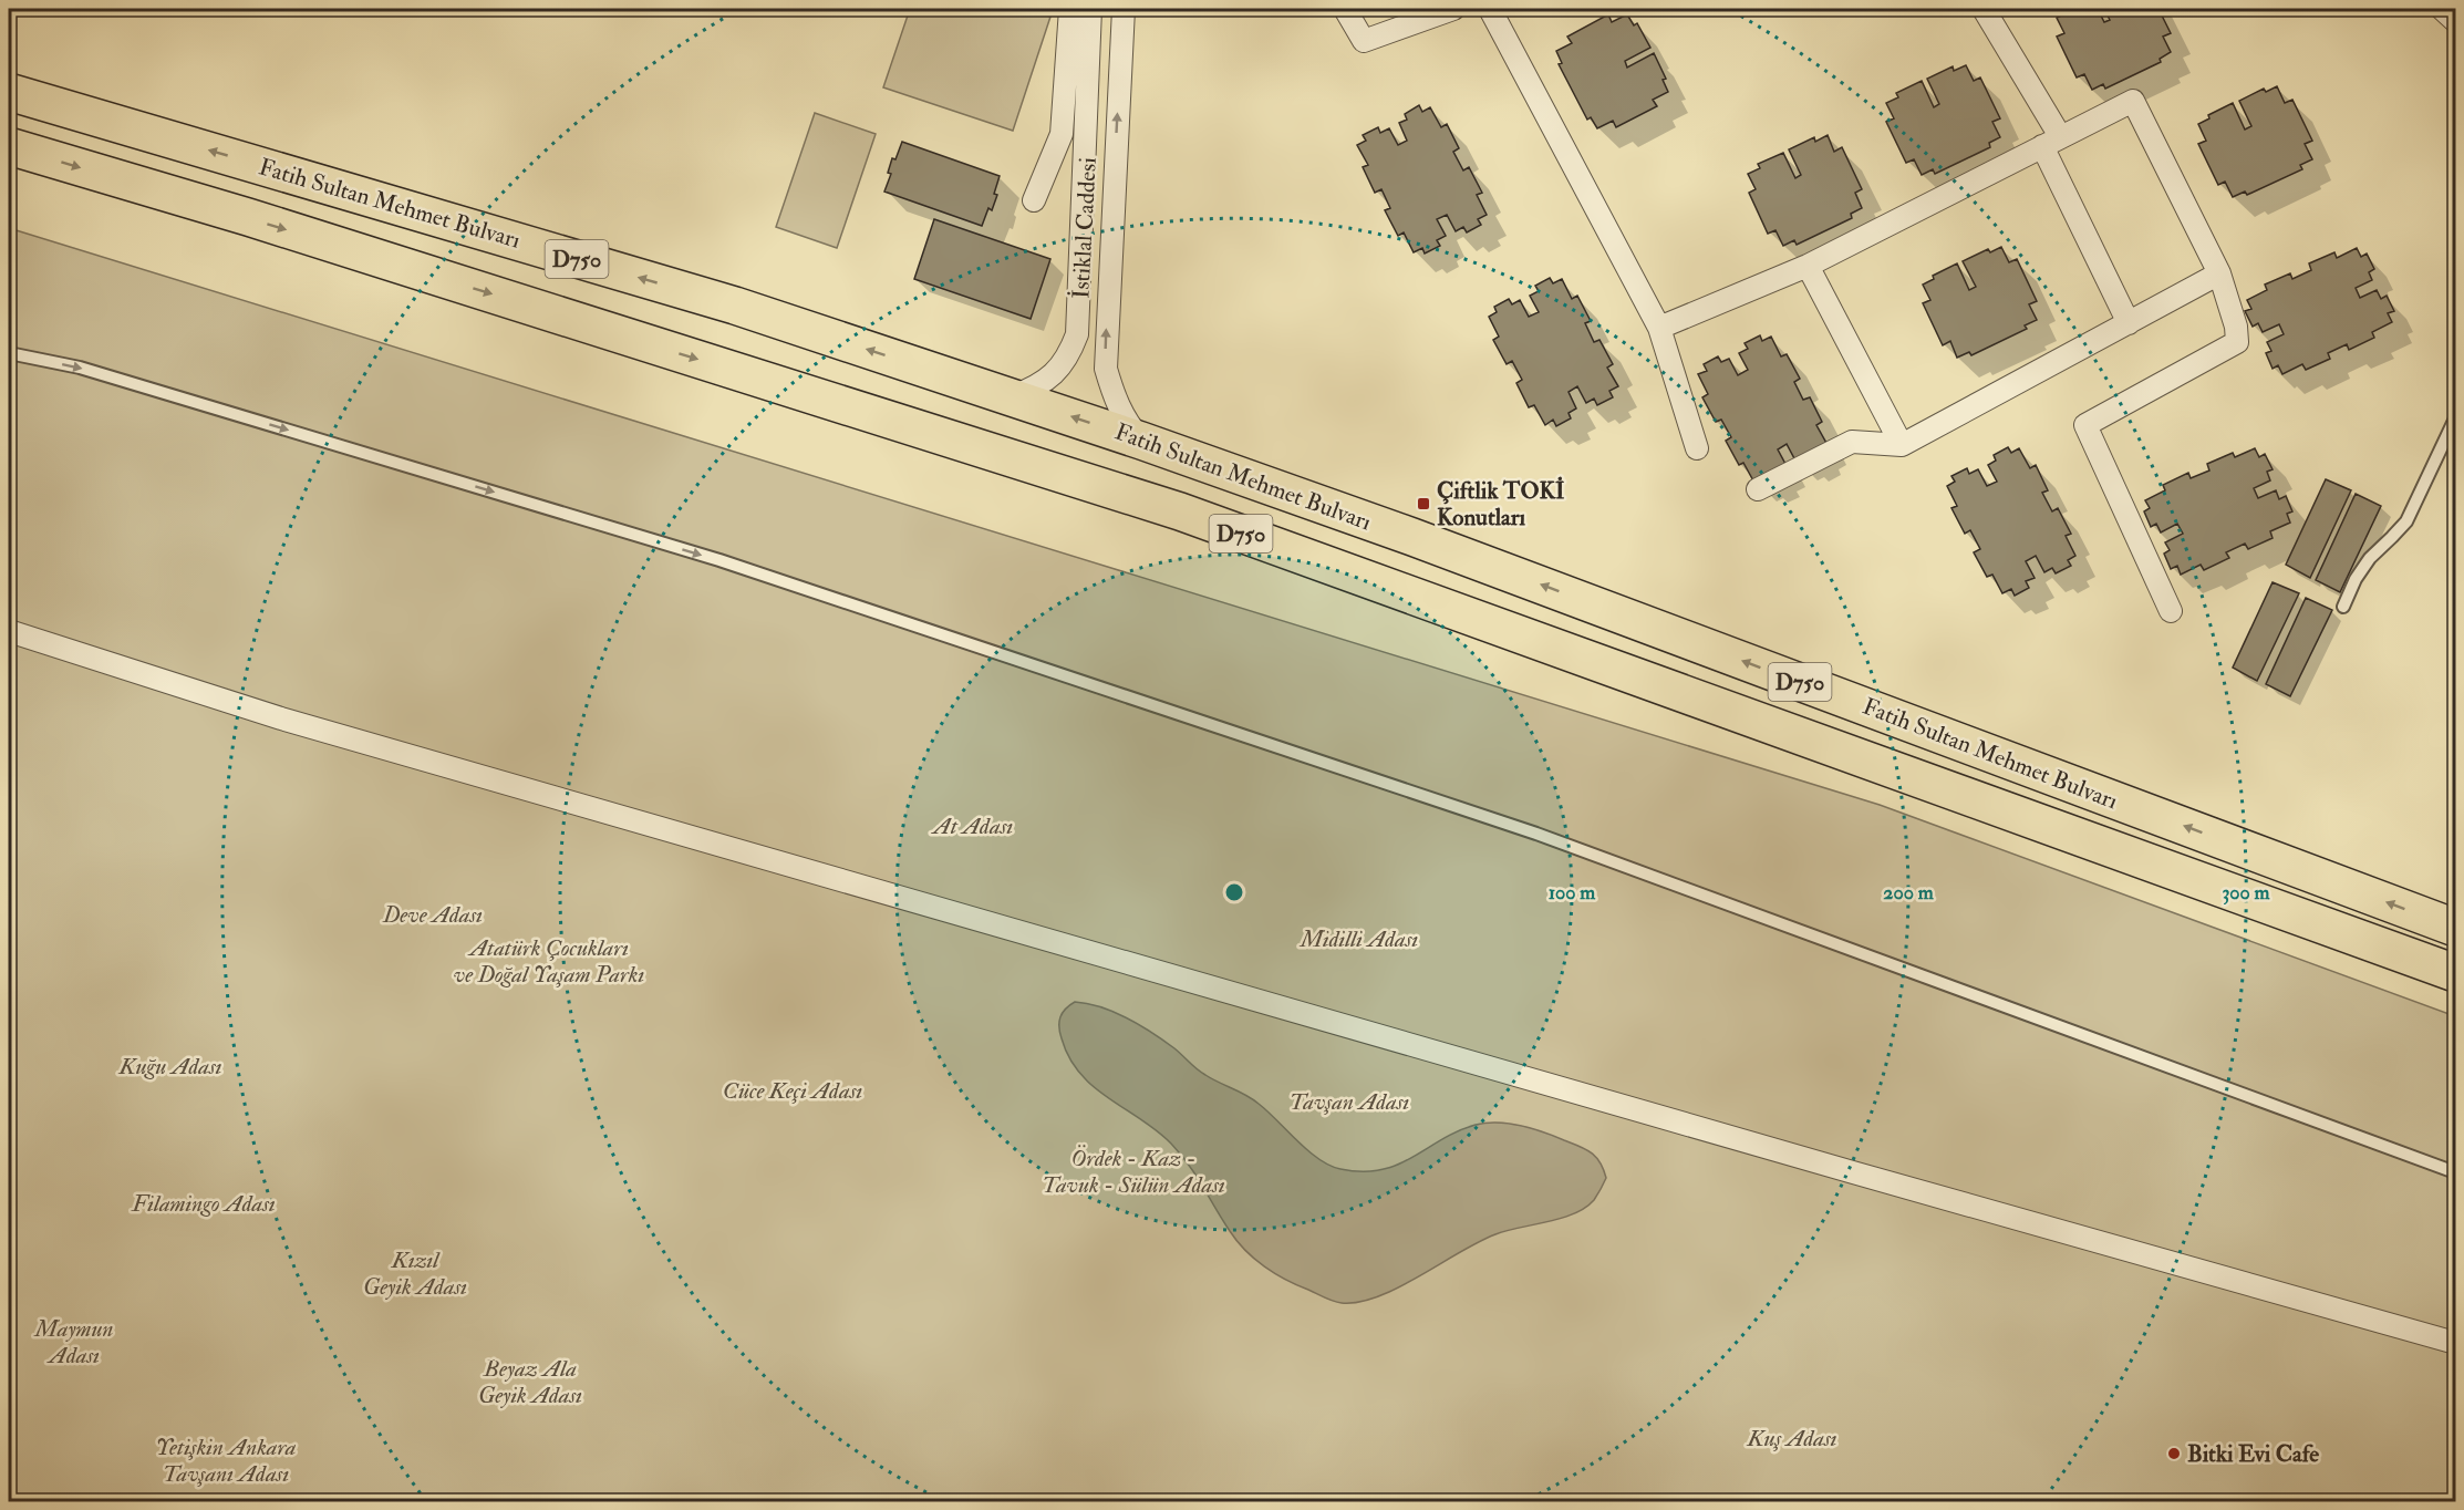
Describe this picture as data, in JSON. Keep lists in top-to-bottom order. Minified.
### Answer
{"streets":{"highway":["Fatih Sultan Mehmet Bulvarı","D750"],"street":["İstiklal Caddesi"]},"crossings":[["Fatih Sultan Mehmet Bulvarı","İstiklal Caddesi"]],"parks":["At Adası","Deve Adası","Midilli Adası","Atatürk Çocukları ve Doğal Yaşam Parkı","Kuğu Adası","Cüce Keçi Adası","Tavşan Adası","Ördek - Kaz - Tavuk - Sülün Adası","Filamingo Adası","Kızıl Geyik Adası","Maymun Adası","Beyaz Ala Geyik Adası","Kuş Adası","Yetişkin Ankara Tavşanı Adası"],"places":{"transit":["Çiftlik TOKİ Konutları"],"other":["Bitki Evi Cafe"]},"rings":["100 m","200 m","300 m"]}
